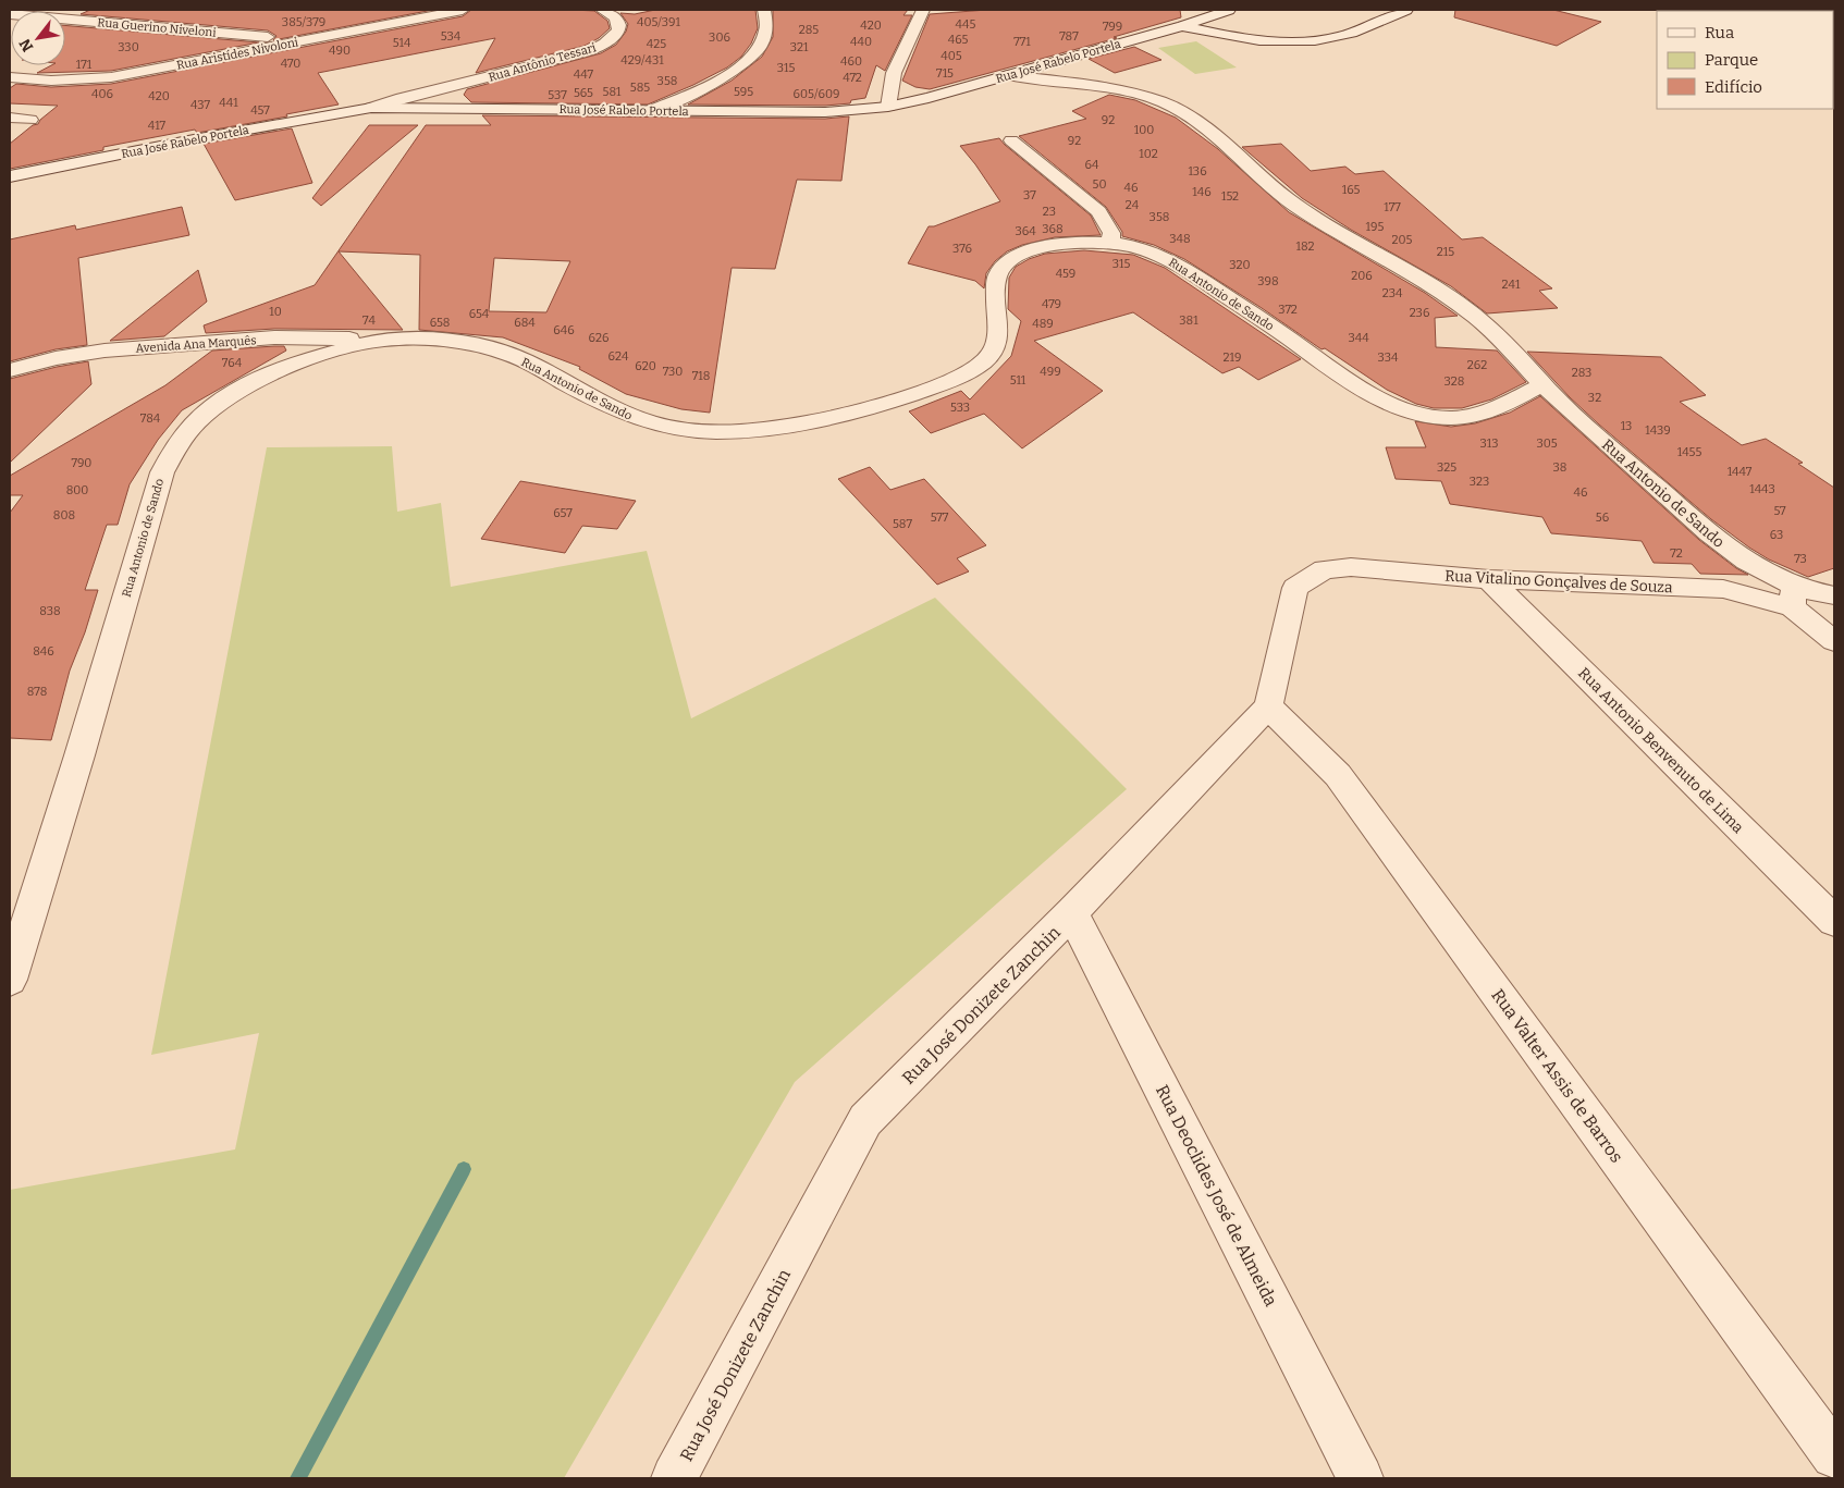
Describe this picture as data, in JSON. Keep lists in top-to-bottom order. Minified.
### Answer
{"streets":{"street":["Rua Guerino Niveloni","Rua Aristídes Nivoloni","Rua José Rabelo Portela","Rua Antônio Tessari","Rua Antonio de Sando","Avenida Ana Marquês","Rua Vitalino Gonçalves de Souza","Rua Antonio Benvenuto de Lima","Rua José Donizete Zanchin","Rua Valter Assis de Barros","Rua Deoclides José de Almeida"]},"crossings":[["Rua Guerino Niveloni","Rua Aristídes Nivoloni"],["Rua José Rabelo Portela","Rua Antonio de Sando"],["Rua Antonio de Sando","Avenida Ana Marquês"],["Rua Antonio de Sando","Rua Vitalino Gonçalves de Souza"],["Rua Vitalino Gonçalves de Souza","Rua Antonio Benvenuto de Lima"],["Rua Vitalino Gonçalves de Souza","Rua José Donizete Zanchin"],["Rua Vitalino Gonçalves de Souza","Rua Valter Assis de Barros"],["Rua José Donizete Zanchin","Rua Valter Assis de Barros"],["Rua José Donizete Zanchin","Rua Deoclides José de Almeida"]],"house_numbers":["385/379","405/391","445","420","799","285","534","787","306","465","440","771","514","425","330","321","490","405","429/431","460","470","171","315","715","447","472","358","585","581","595","565","406","605/609","537","420","441","437","457","92","417","100","92","102","64","136","50","46","165","146","37","152","24","177","23","358","195","368","364","348","205","182","376","215","315","320","459","206","398","241","234","479","372","10","236","654","74","381","658","684","489","646","626","344","624","219","334","764","262","620","730","499","283","718","511","328","32","533","784","13","1439","313","305","1455","790","325","38","1447","323","1443","800","46","57","657","808","577","56","587","63","72","73","838","846","878"],"legend":["Rua","Parque","Edifício"],"north":"bottom left"}
